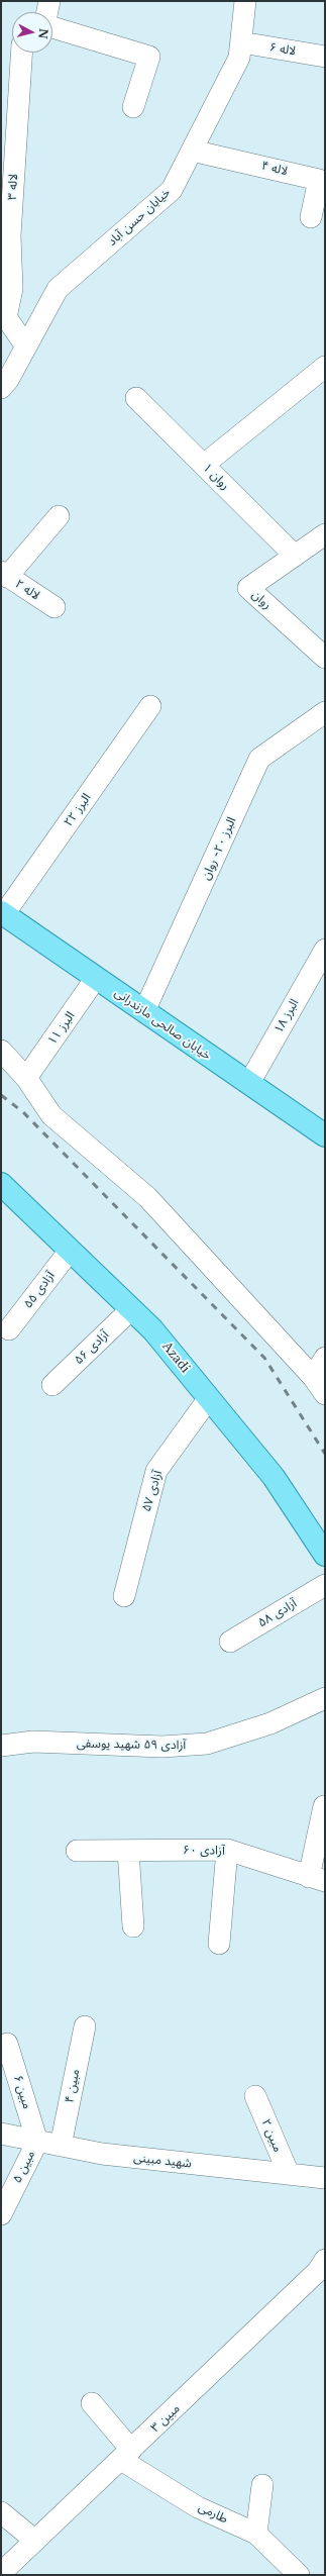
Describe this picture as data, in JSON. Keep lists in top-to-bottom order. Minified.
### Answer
{"streets":{"main road":["خیابان صالحی مازندرانی","Azadi"],"street":["لاله ۶","لاله ۴","لاله ۳","خیابان حسن آباد","روان ۱","لاله ۲","روان","البرز ۲۲","البرز ۲۰- روان","البرز ۱۸","البرز ۱۱","آزادی ۵۵","آزادی ۵۶","آزادی ۵۷","آزادی ۵۸","آزادی ۵۹ شهید یوسفی","آزادی ۶۰","مبین ۴","مبین ۶","مبین ۲","شهید مبینی","مبین ۵","مبین ۳","طارمی"]},"crossings":[["لاله ۶","خیابان حسن آباد"],["لاله ۴","خیابان حسن آباد"],["لاله ۳","خیابان حسن آباد"],["روان ۱","روان"],["البرز ۲۲","خیابان صالحی مازندرانی"],["البرز ۲۰- روان","خیابان صالحی مازندرانی"],["البرز ۱۸","خیابان صالحی مازندرانی"],["خیابان صالحی مازندرانی","البرز ۱۱"],["آزادی ۵۵","Azadi"],["آزادی ۵۶","Azadi"],["Azadi","آزادی ۵۷"],["مبین ۴","شهید مبینی"],["مبین ۶","شهید مبینی"],["مبین ۶","مبین ۵"],["مبین ۲","شهید مبینی"],["شهید مبینی","مبین ۵"],["مبین ۳","طارمی"]],"north":"right"}
